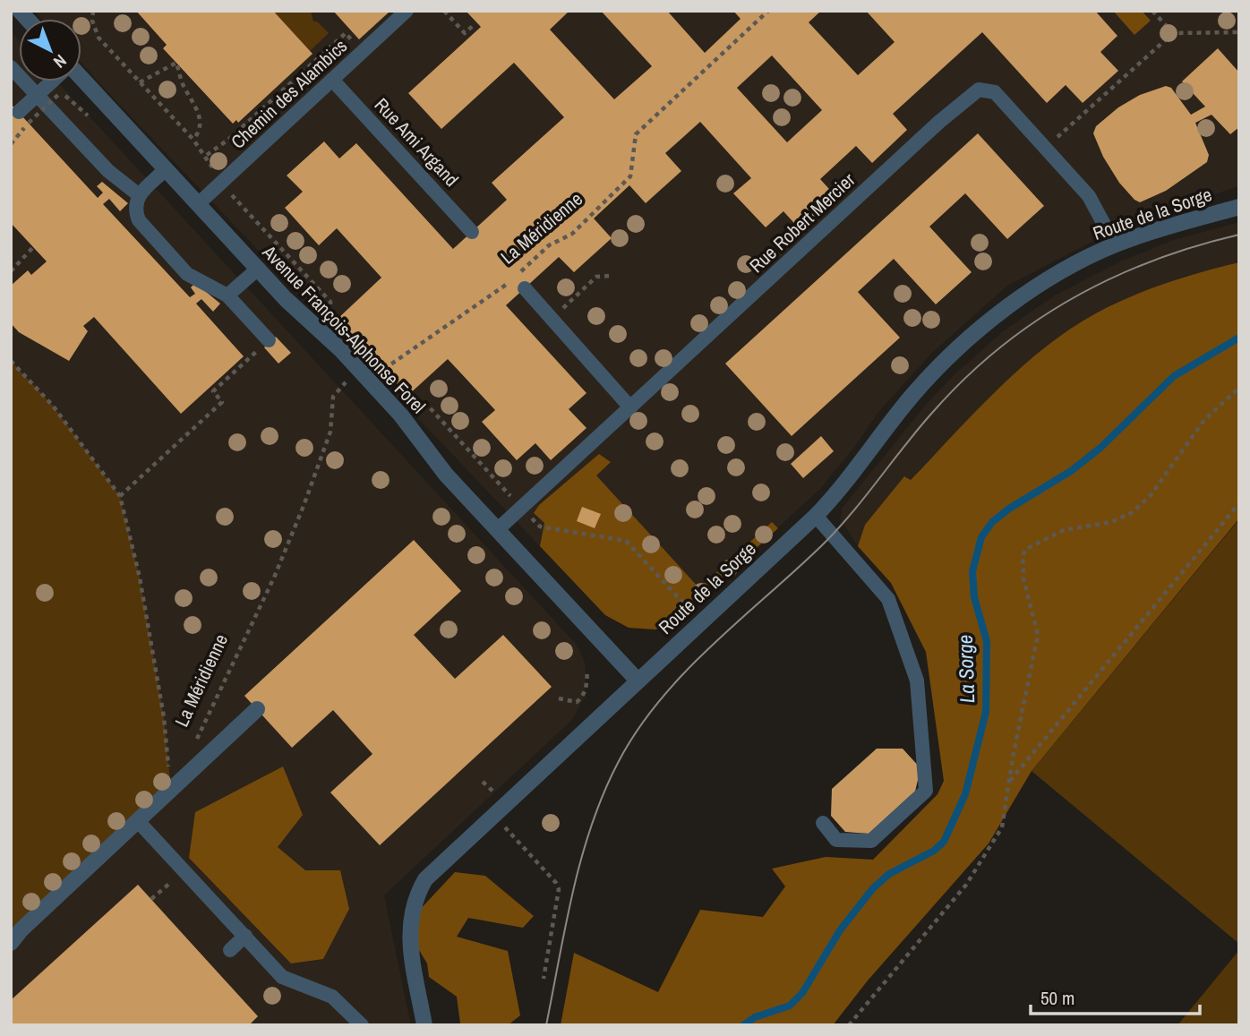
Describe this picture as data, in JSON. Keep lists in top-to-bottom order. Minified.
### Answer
{"streets":{"street":["Route de la Sorge","Avenue François-Alphonse Forel"],"lane":["Chemin des Alambics","Rue Ami Argand","Rue Robert Mercier"],"path":["La Méridienne"]},"crossings":[["Chemin des Alambics","Rue Ami Argand"],["Chemin des Alambics","Avenue François-Alphonse Forel"],["Route de la Sorge","Rue Robert Mercier"],["Route de la Sorge","Avenue François-Alphonse Forel"],["Rue Robert Mercier","Avenue François-Alphonse Forel"]],"water":["La Sorge"],"scale_bar":"50 m","north":"bottom right"}
